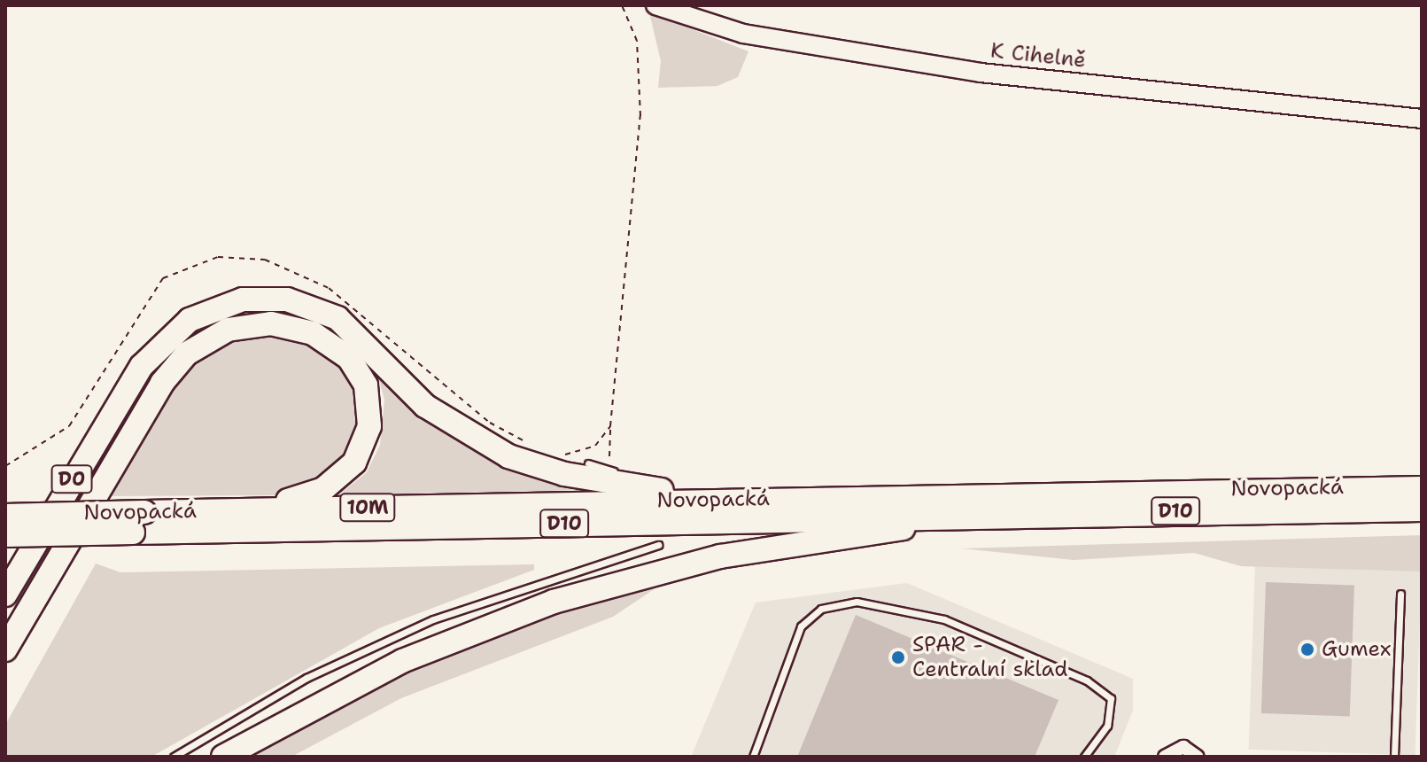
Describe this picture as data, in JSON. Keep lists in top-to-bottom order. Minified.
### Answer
{"streets":{"highway":["D0","Novopacká","10M","D10"],"street":["K Cihelně"]},"places":["Gumex","SPAR - Centralní sklad"]}
